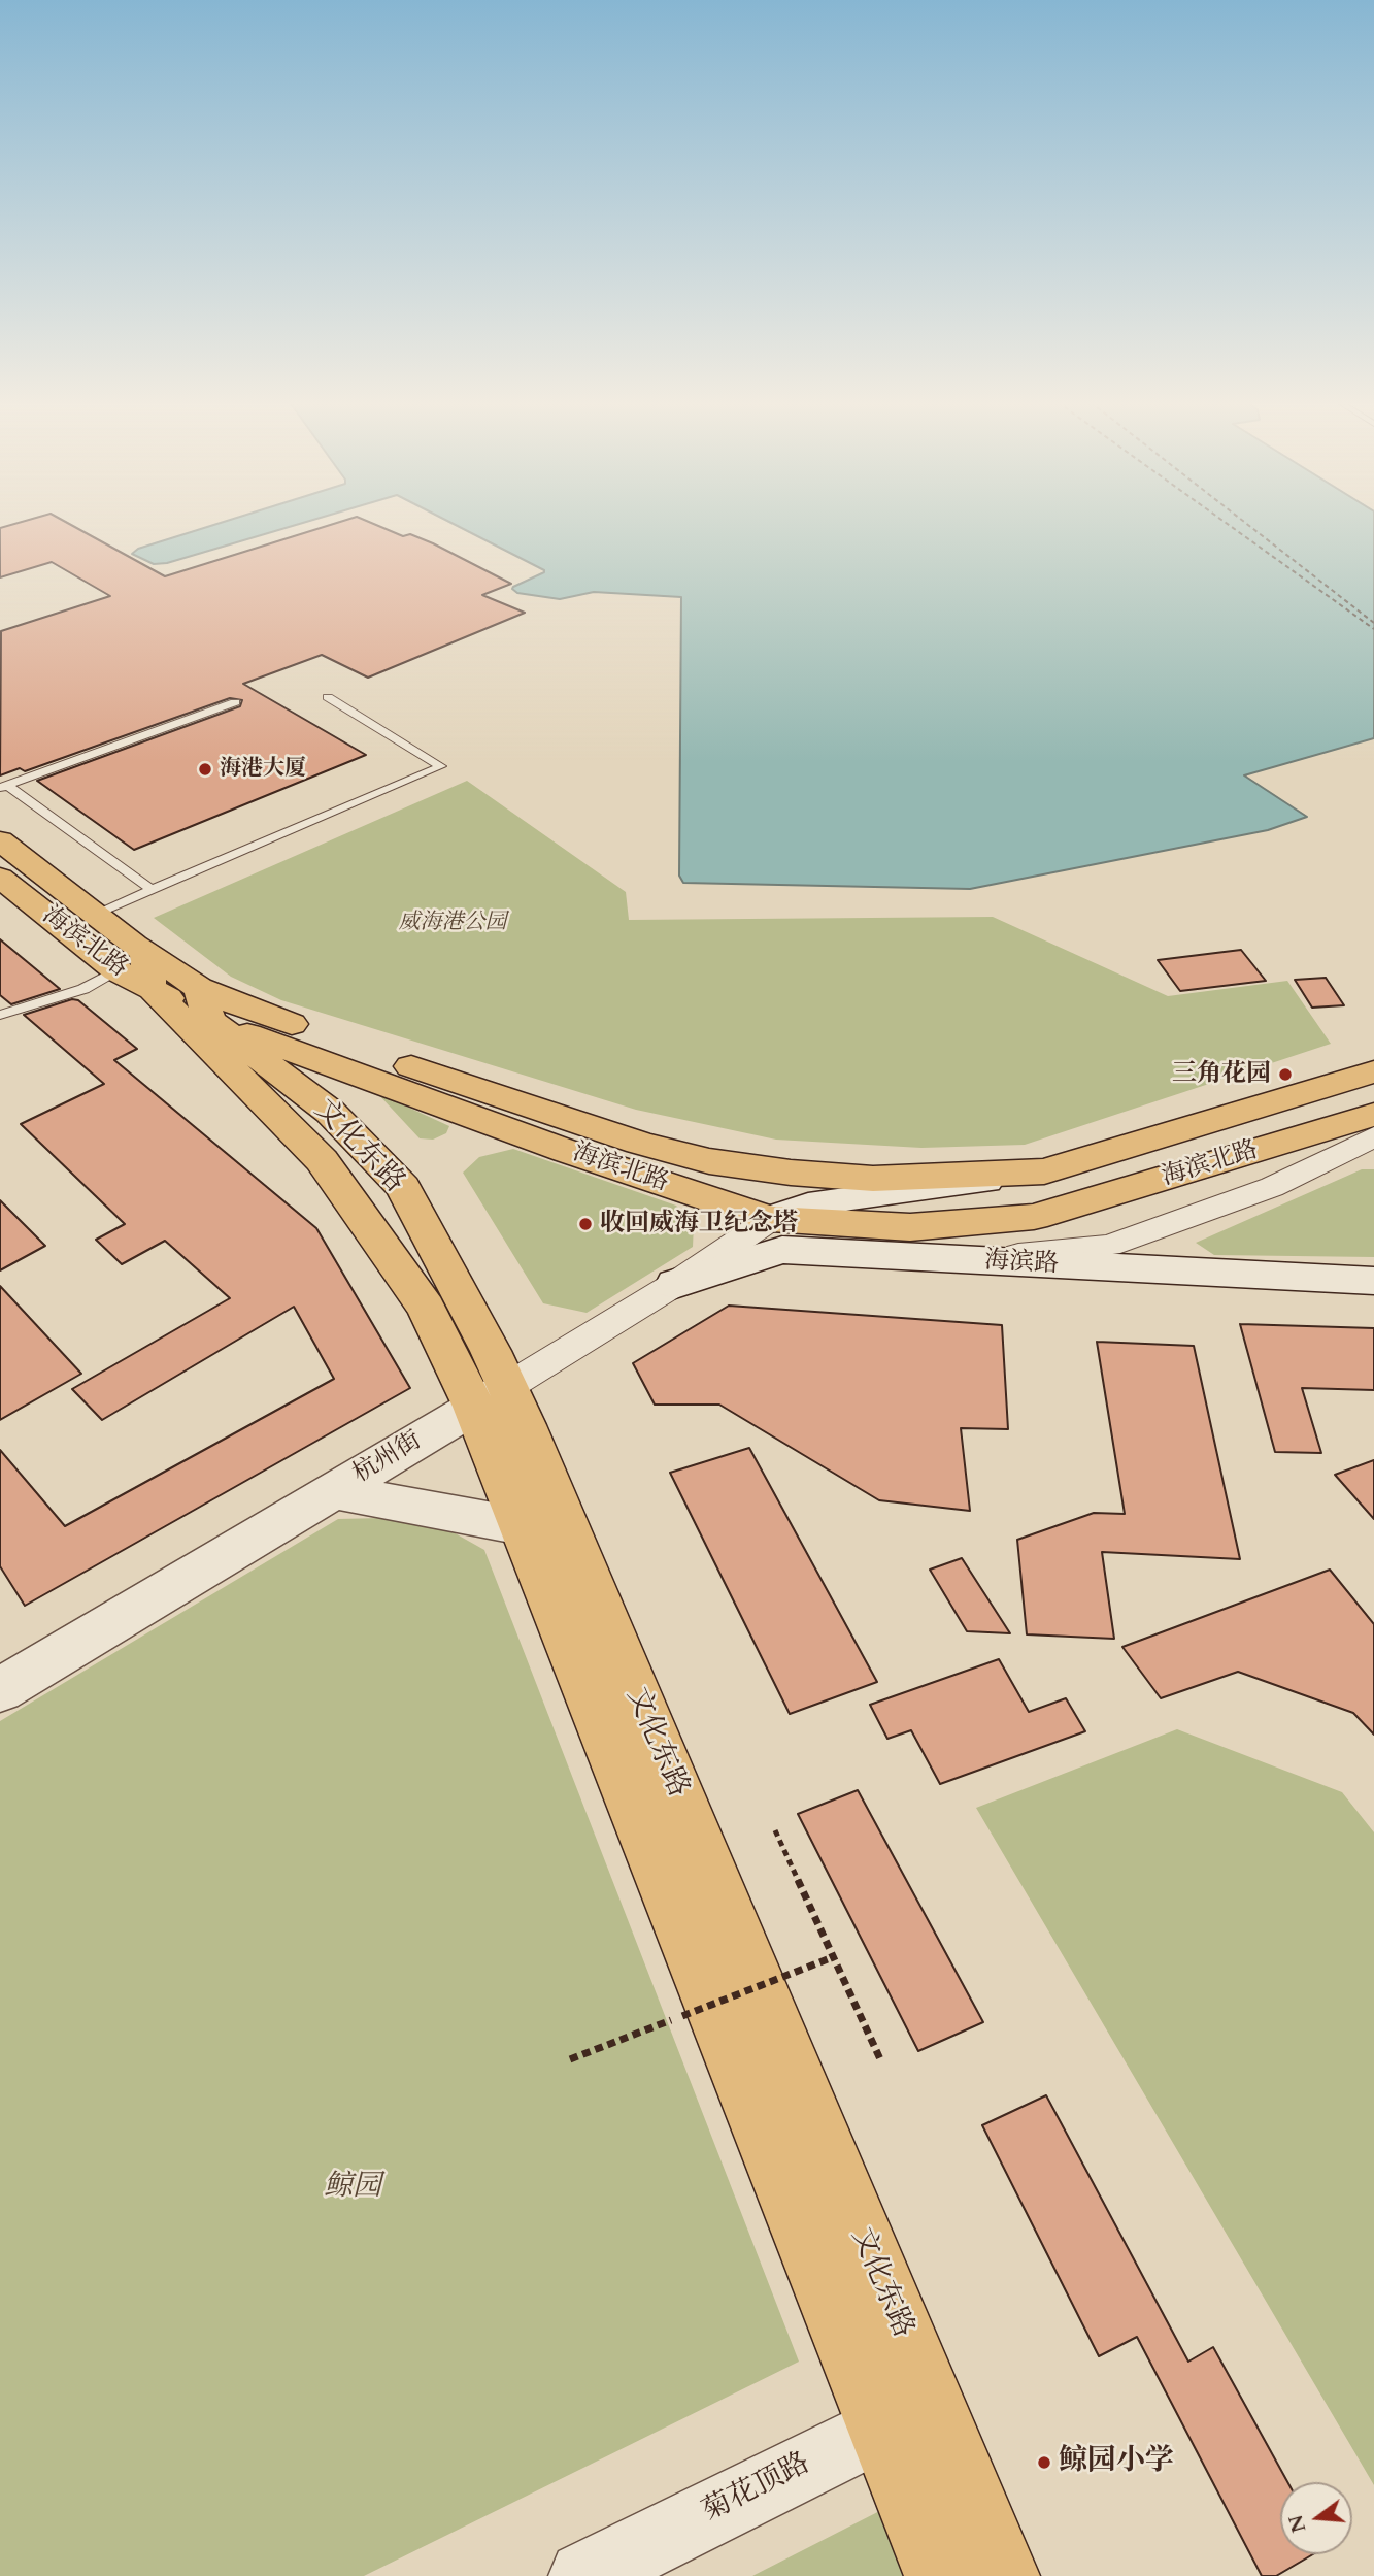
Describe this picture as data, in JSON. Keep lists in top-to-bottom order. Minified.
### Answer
{"streets":{"main road":["海滨北路","文化东路","海滨路","杭州街","菊花顶路"]},"crossings":[["海滨北路","文化东路"],["海滨北路","杭州街"],["文化东路","杭州街"],["文化东路","菊花顶路"],["海滨路","杭州街"]],"parks":["威海港公园","鲸园"],"places":["海港大厦","三角花园","收回威海卫纪念塔","鲸园小学"],"north":"left"}
